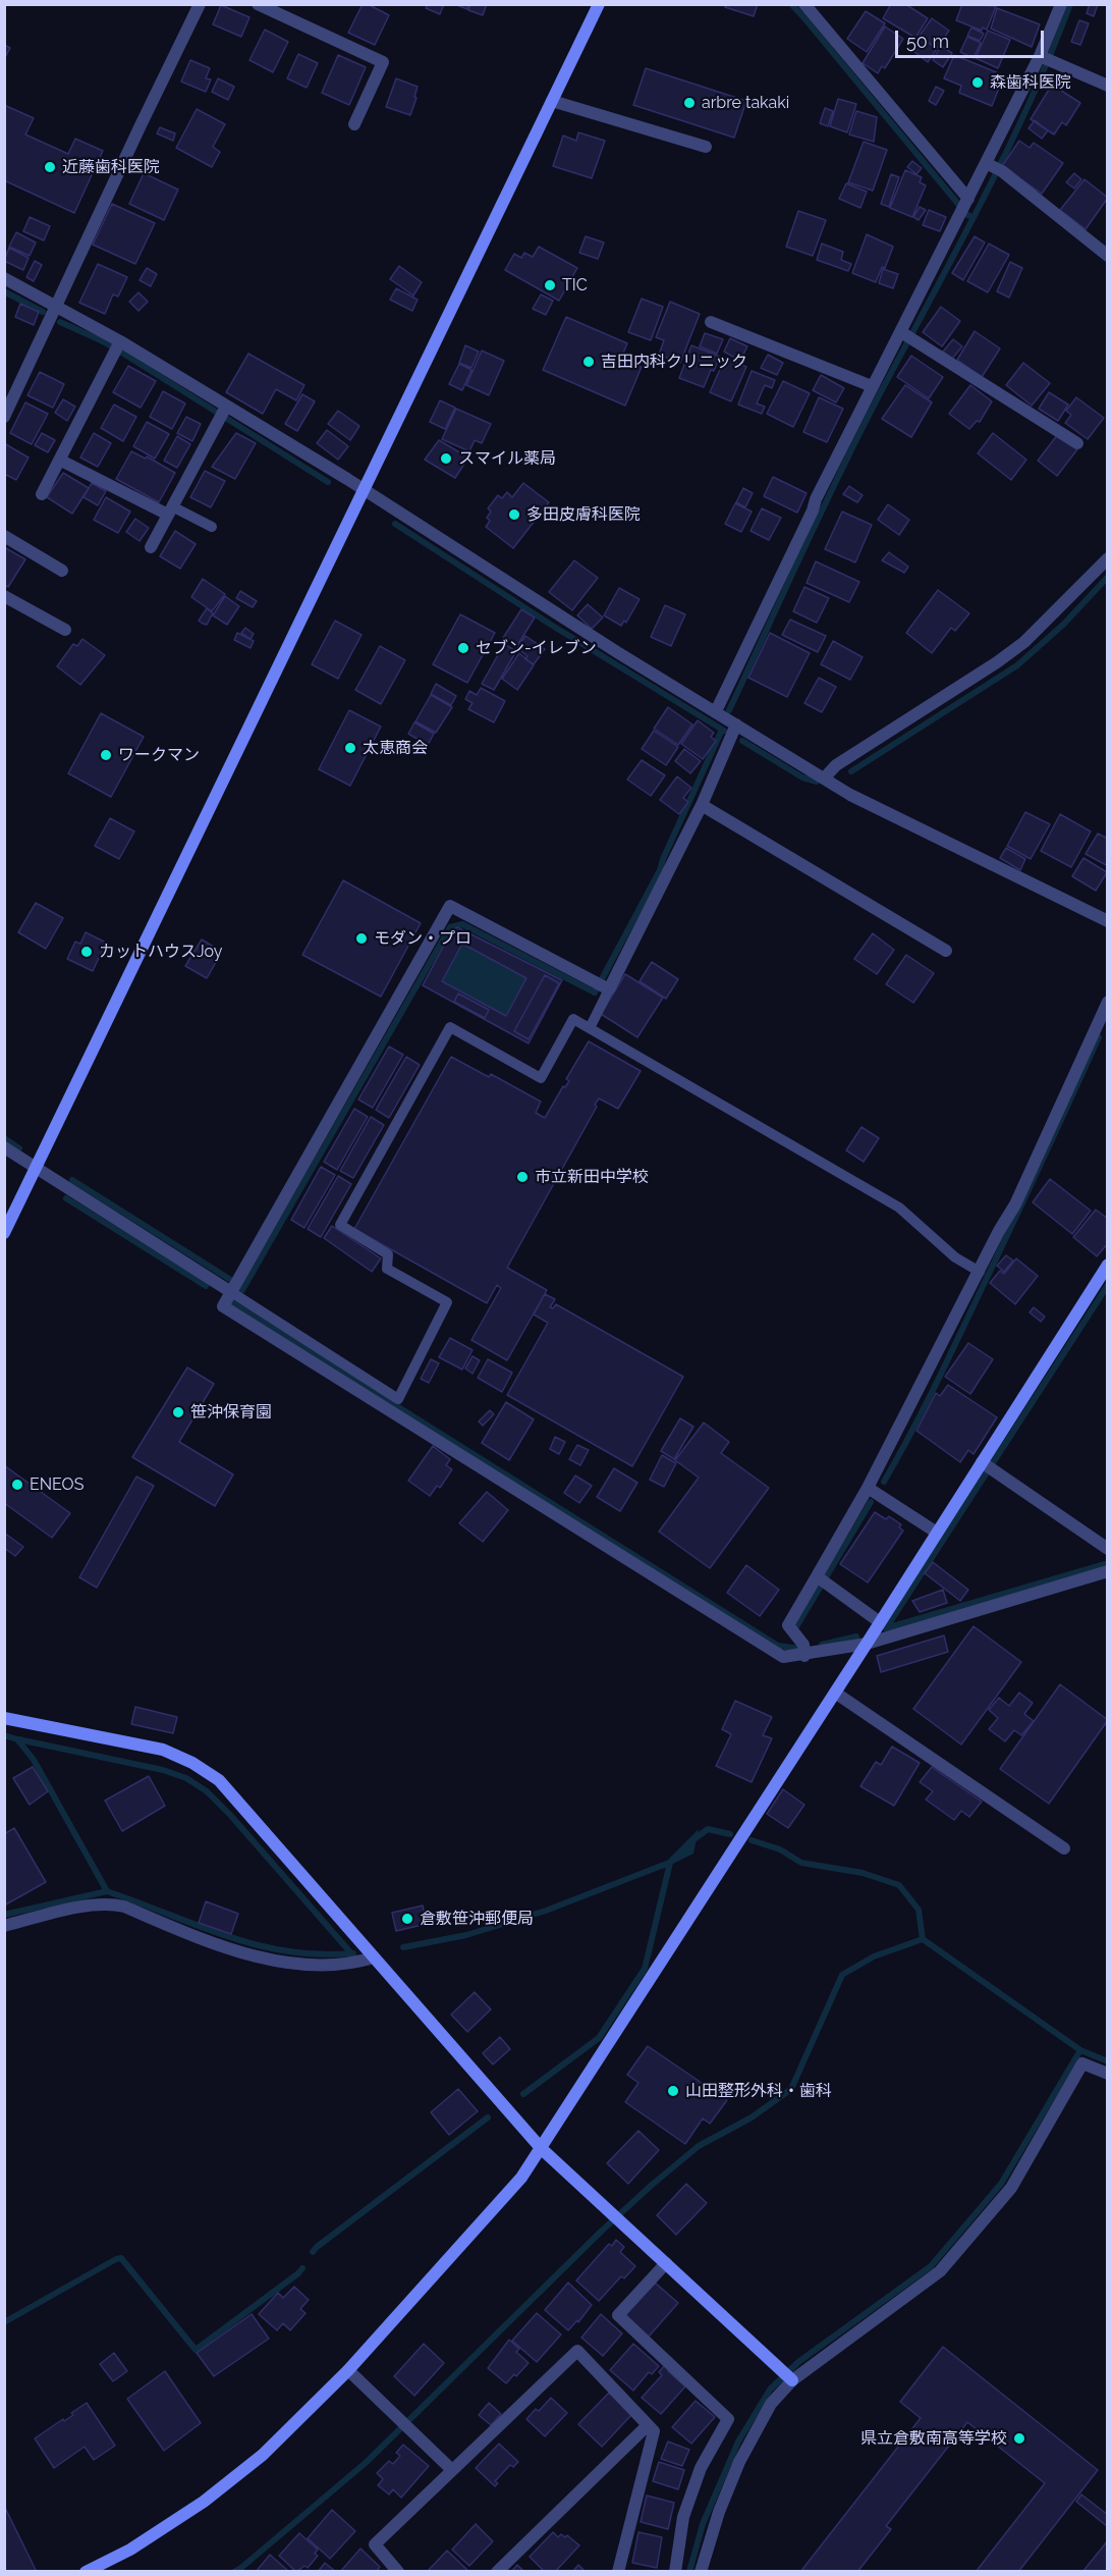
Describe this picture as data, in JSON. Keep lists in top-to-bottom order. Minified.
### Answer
{"places":["森歯科医院","arbre takaki","近藤歯科医院","TIC","吉田内科クリニック","スマイル薬局","多田皮膚科医院","セブン-イレブン","太恵商会","ワークマン","モダン・プロ","カットハウスJoy","市立新田中学校","笹沖保育園","ENEOS","倉敷笹沖郵便局","山田整形外科・歯科","県立倉敷南高等学校"],"scale_bar":"50 m"}
